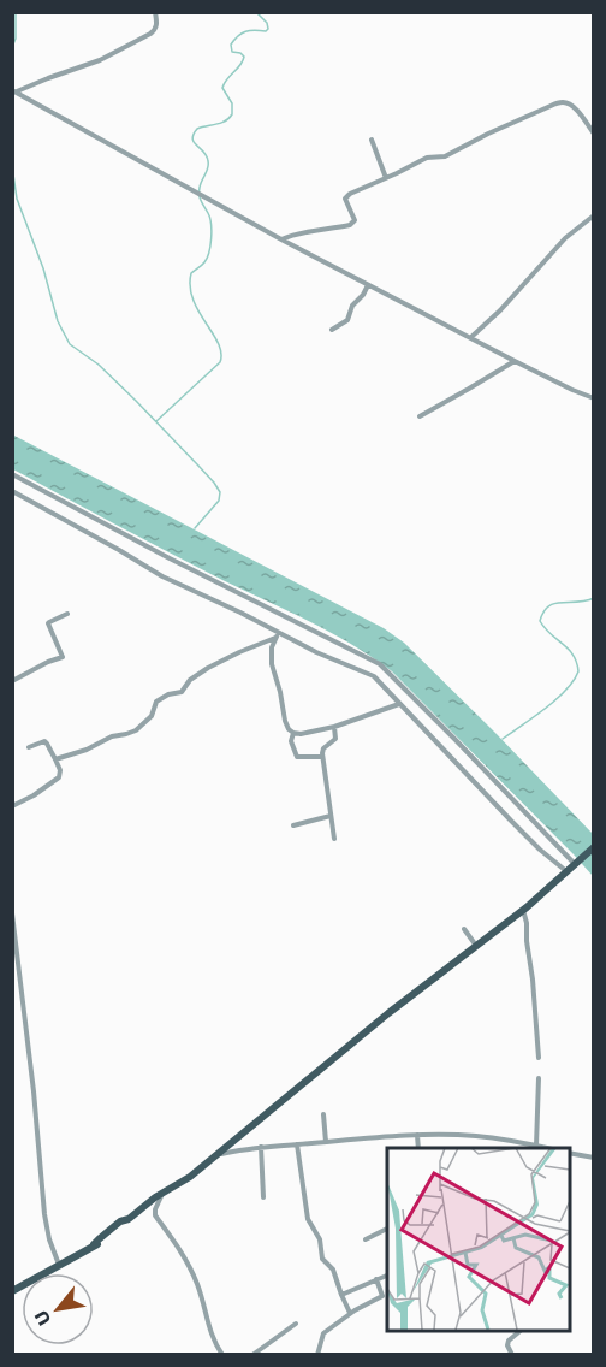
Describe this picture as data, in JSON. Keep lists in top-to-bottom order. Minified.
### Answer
{"north":"bottom left"}
